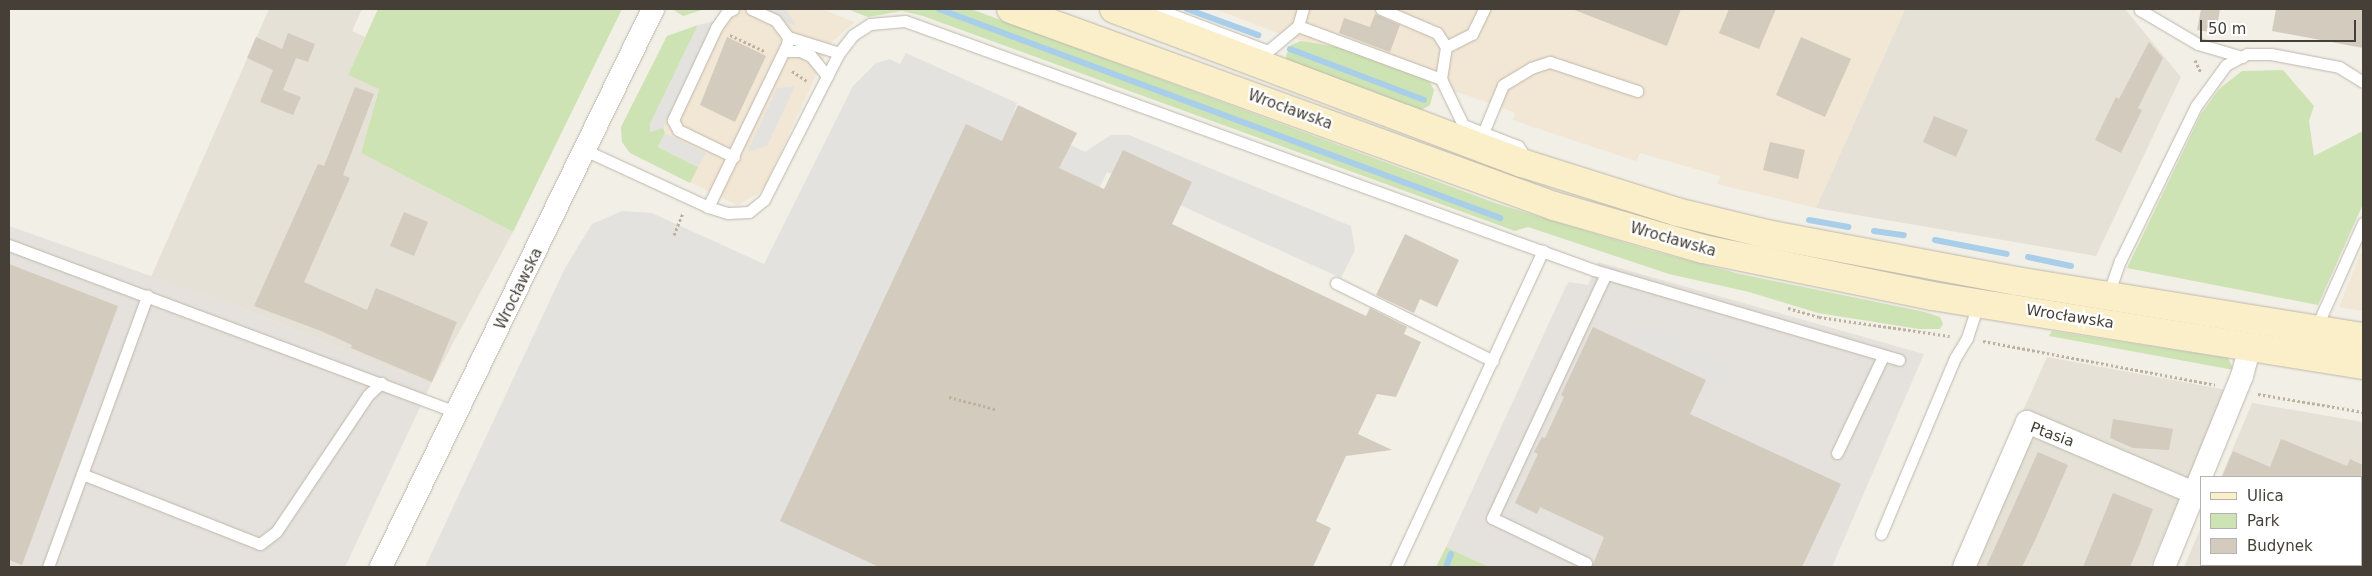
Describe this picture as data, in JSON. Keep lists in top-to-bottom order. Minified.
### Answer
{"streets":{"main road":["Wrocławska"],"street":["Ptasia"]},"legend":["Ulica","Park","Budynek"],"scale_bar":"50 m"}
